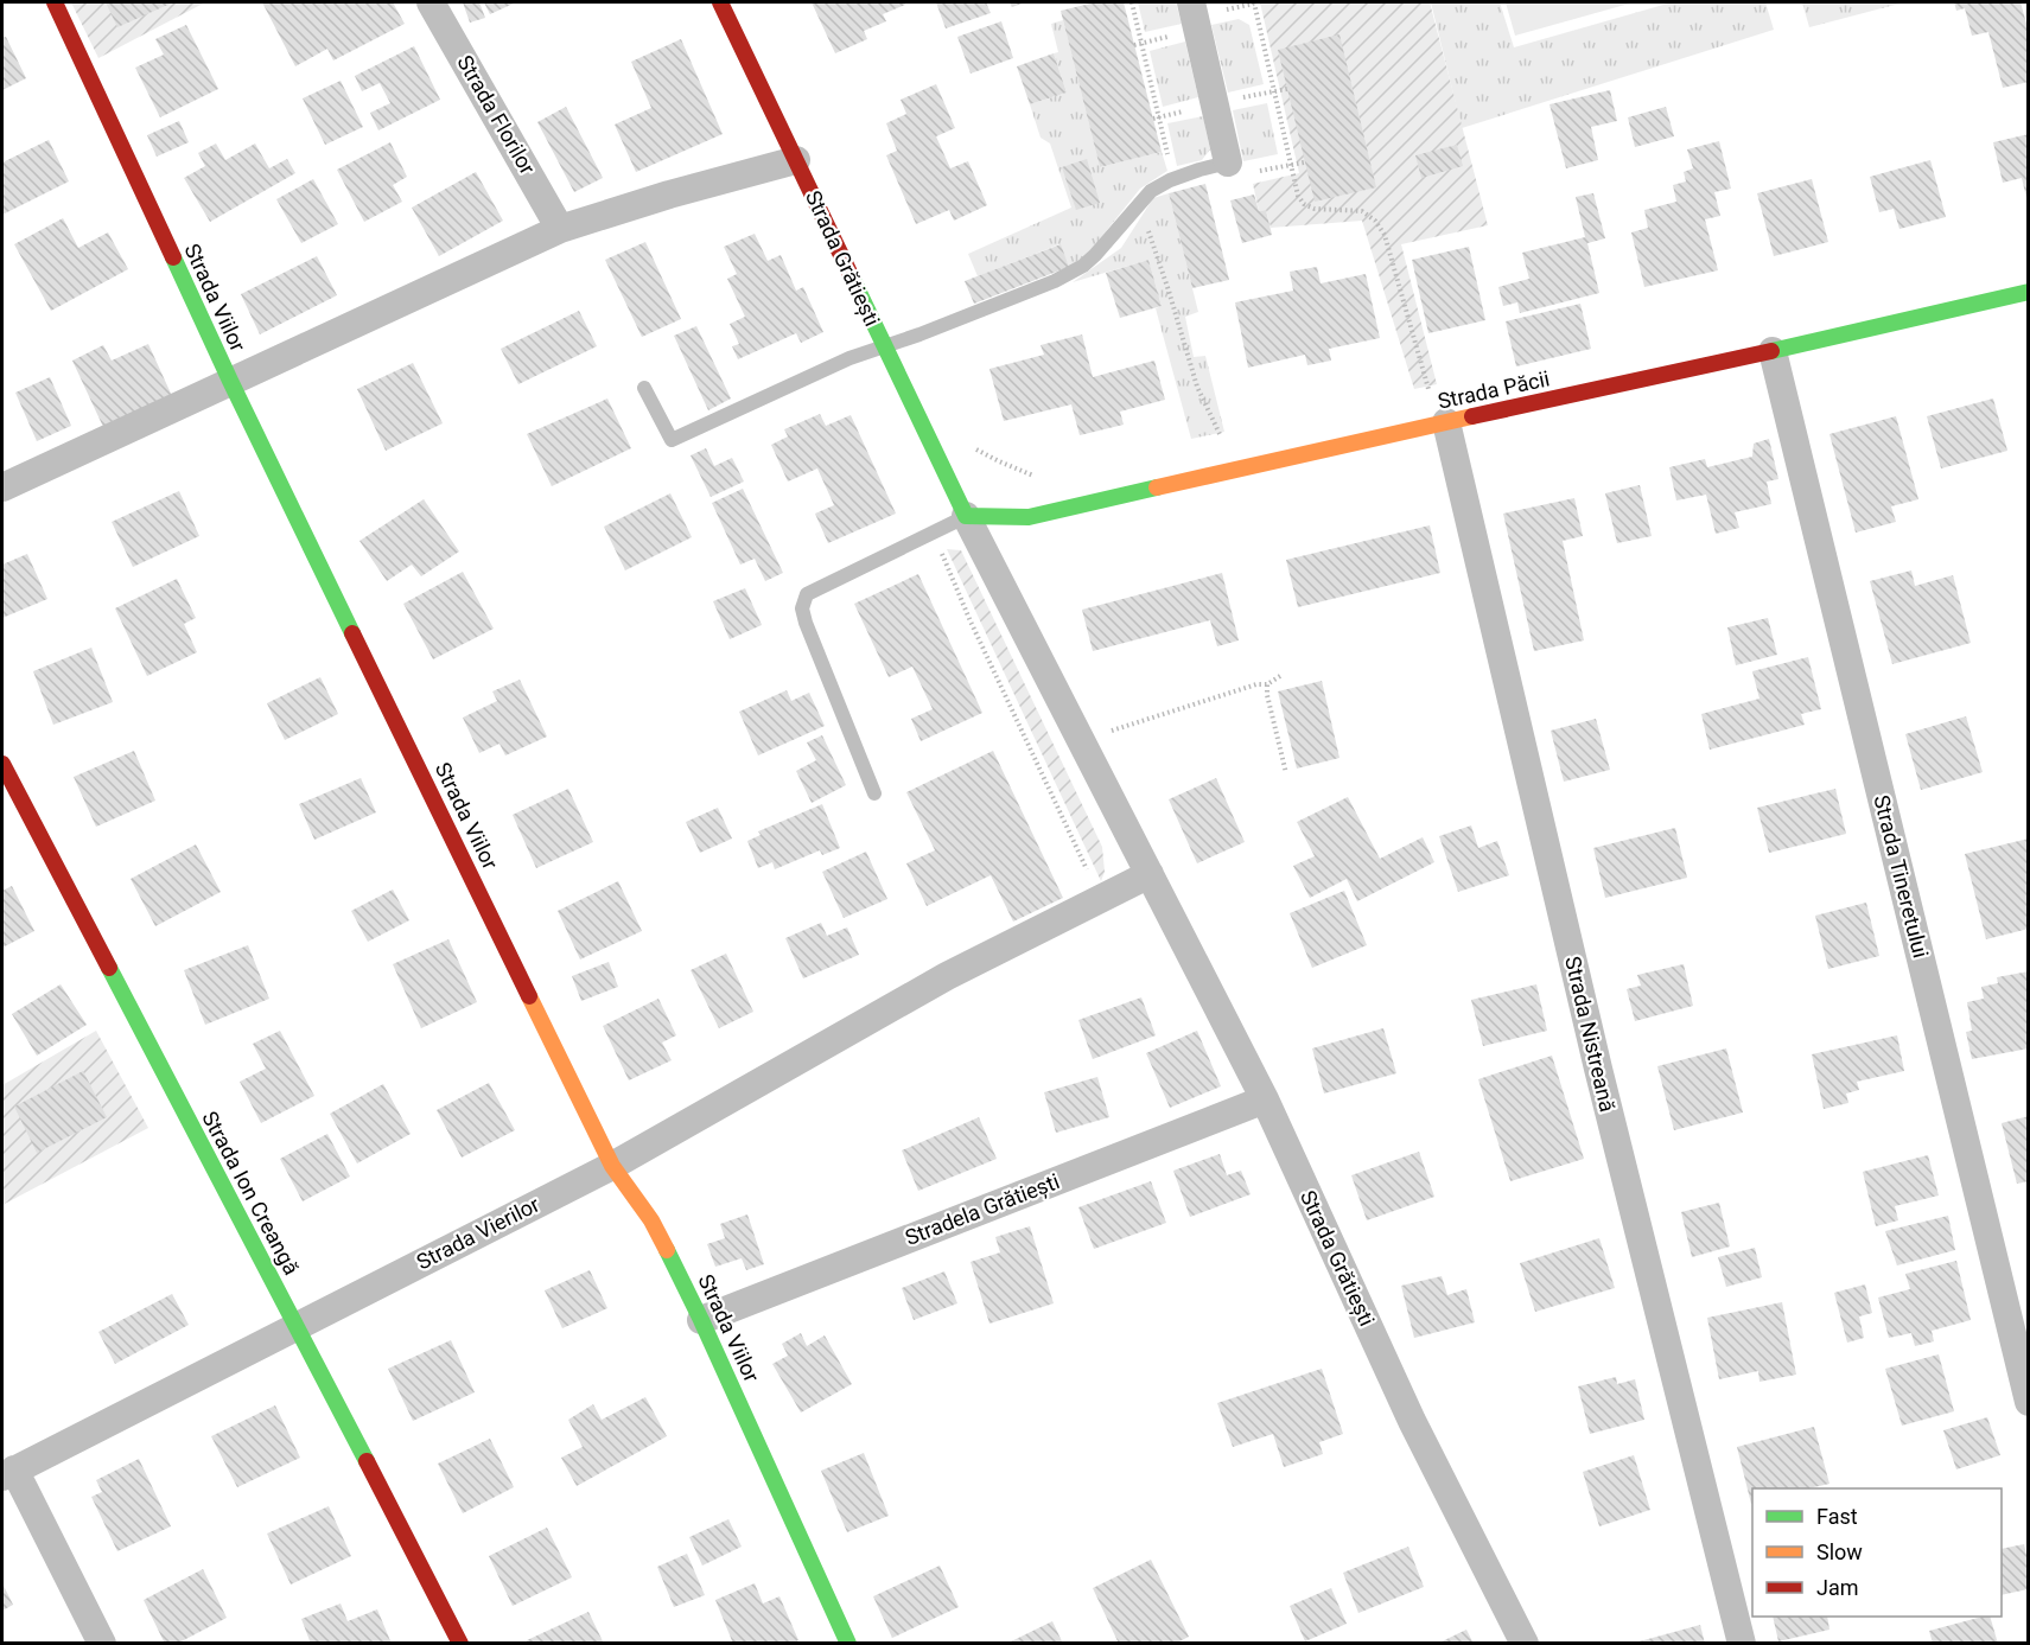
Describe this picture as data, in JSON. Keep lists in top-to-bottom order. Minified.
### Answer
{"streets":{"street":["Strada Florilor","Strada Grătiești","Strada Viilor","Strada Păcii","Strada Tineretului","Strada Nistreană","Strada Ion Creangă","Stradela Grătiești","Strada Vierilor"]},"crossings":[["Strada Grătiești","Strada Păcii"],["Strada Grătiești","Stradela Grătiești"],["Strada Grătiești","Strada Vierilor"],["Strada Viilor","Stradela Grătiești"],["Strada Viilor","Strada Vierilor"],["Strada Păcii","Strada Tineretului"],["Strada Păcii","Strada Nistreană"],["Strada Ion Creangă","Strada Vierilor"]],"legend":["Fast","Slow","Jam"]}
